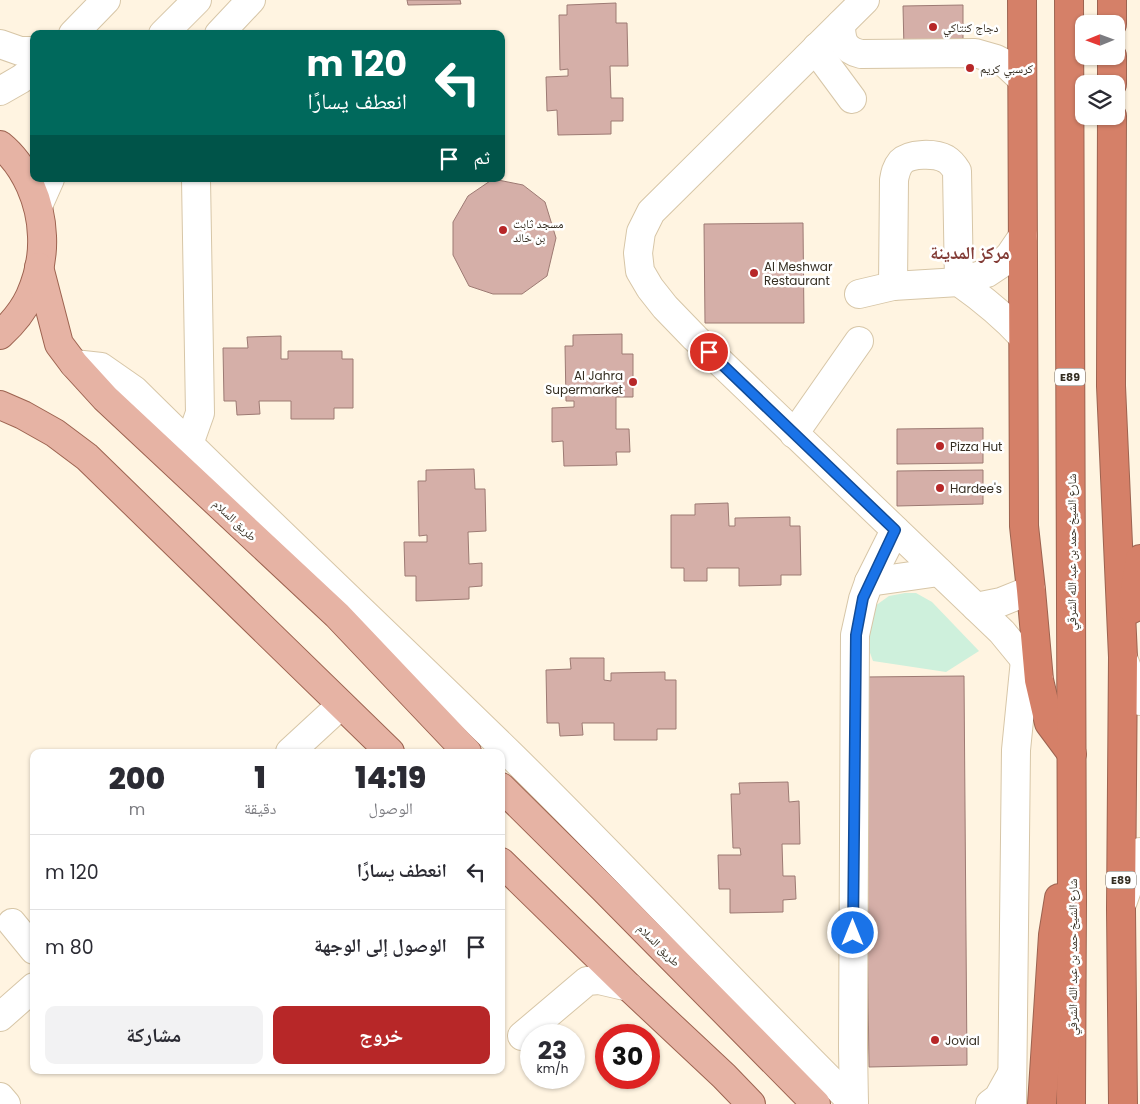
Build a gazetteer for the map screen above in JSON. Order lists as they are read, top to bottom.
{
  "streets": {
    "highway": ["E89", "شارع الشيخ حمد بن عبد الله الشرقي"],
    "main road": ["طريق السلام"]
  },
  "districts": ["مركز المدينة"],
  "places": [
    "دجاج كنتاكي",
    "كرسبي كريم",
    "مسجد ثابت بن خالد",
    "Al Meshwar Restaurant",
    "Al Jahra Supermarket",
    "Pizza Hut",
    "Hardee's",
    "Jovial"
  ],
  "north": "left",
  "page": {
    "turn": ["120 m", "انعطف يسارًا"],
    "then": "ثم",
    "eta": [
      "14:19",
      "الوصول",
      "1",
      "دقيقة",
      "200",
      "m"
    ],
    "list": [
      {
        "name": "انعطف يسارًا",
        "value": "120 m"
      },
      {
        "name": "الوصول إلى الوجهة",
        "value": "80 m"
      }
    ],
    "buttons": ["خروج", "مشاركة"],
    "speed": "23 km/h",
    "limit": "30"
  }
}
